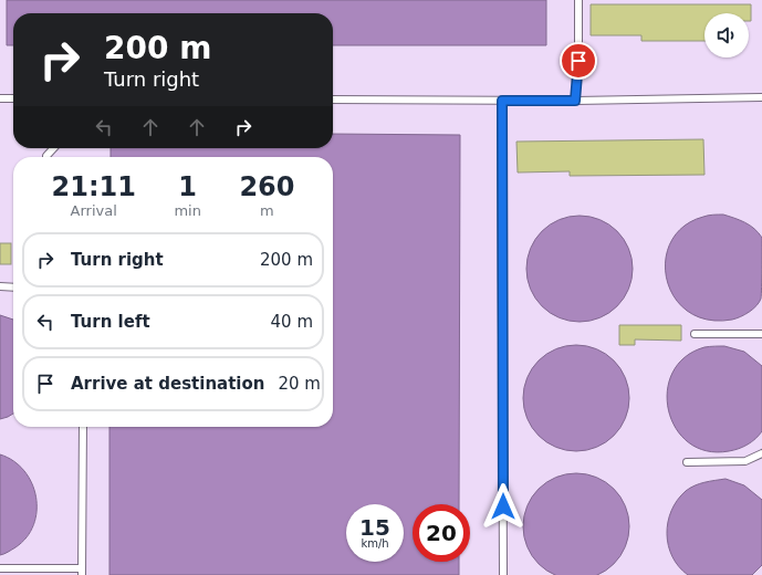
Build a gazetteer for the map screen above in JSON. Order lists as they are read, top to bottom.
{
  "page": {
    "turn": ["200 m", "Turn right"],
    "eta": [
      "21:11",
      "Arrival",
      "1",
      "min",
      "260",
      "m"
    ],
    "list": [
      {
        "name": "Turn right",
        "value": "200 m"
      },
      {
        "name": "Turn left",
        "value": "40 m"
      },
      {
        "name": "Arrive at destination",
        "value": "20 m"
      }
    ],
    "speed": "15 km/h",
    "limit": "20"
  }
}
